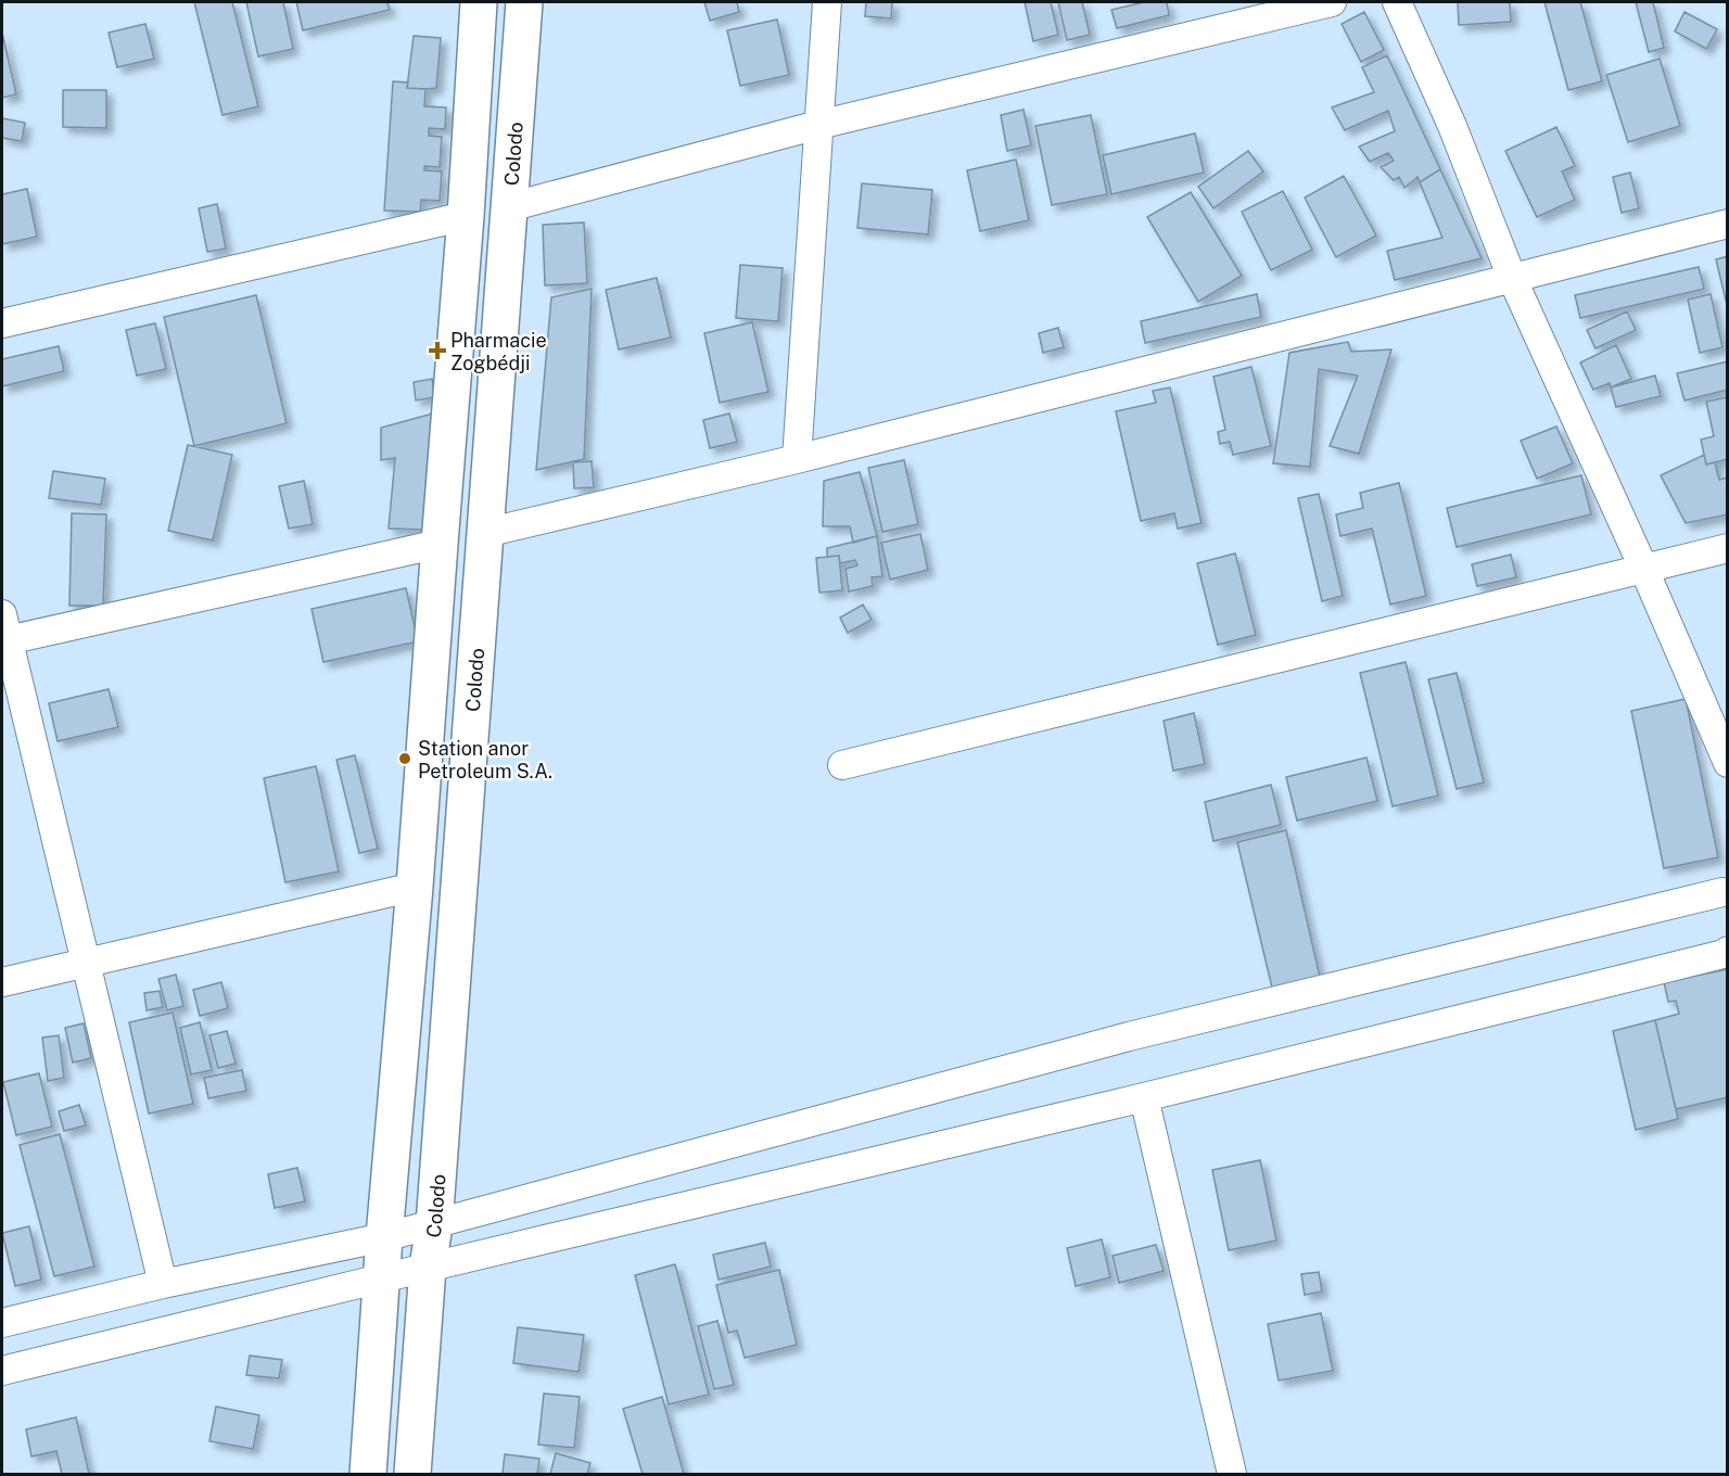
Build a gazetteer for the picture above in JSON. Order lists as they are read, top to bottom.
{
  "streets": {
    "main road": ["Colodo"]
  },
  "places": {
    "health": ["Pharmacie Zogbédji"],
    "other": ["Station anor Petroleum S.A."]
  }
}
